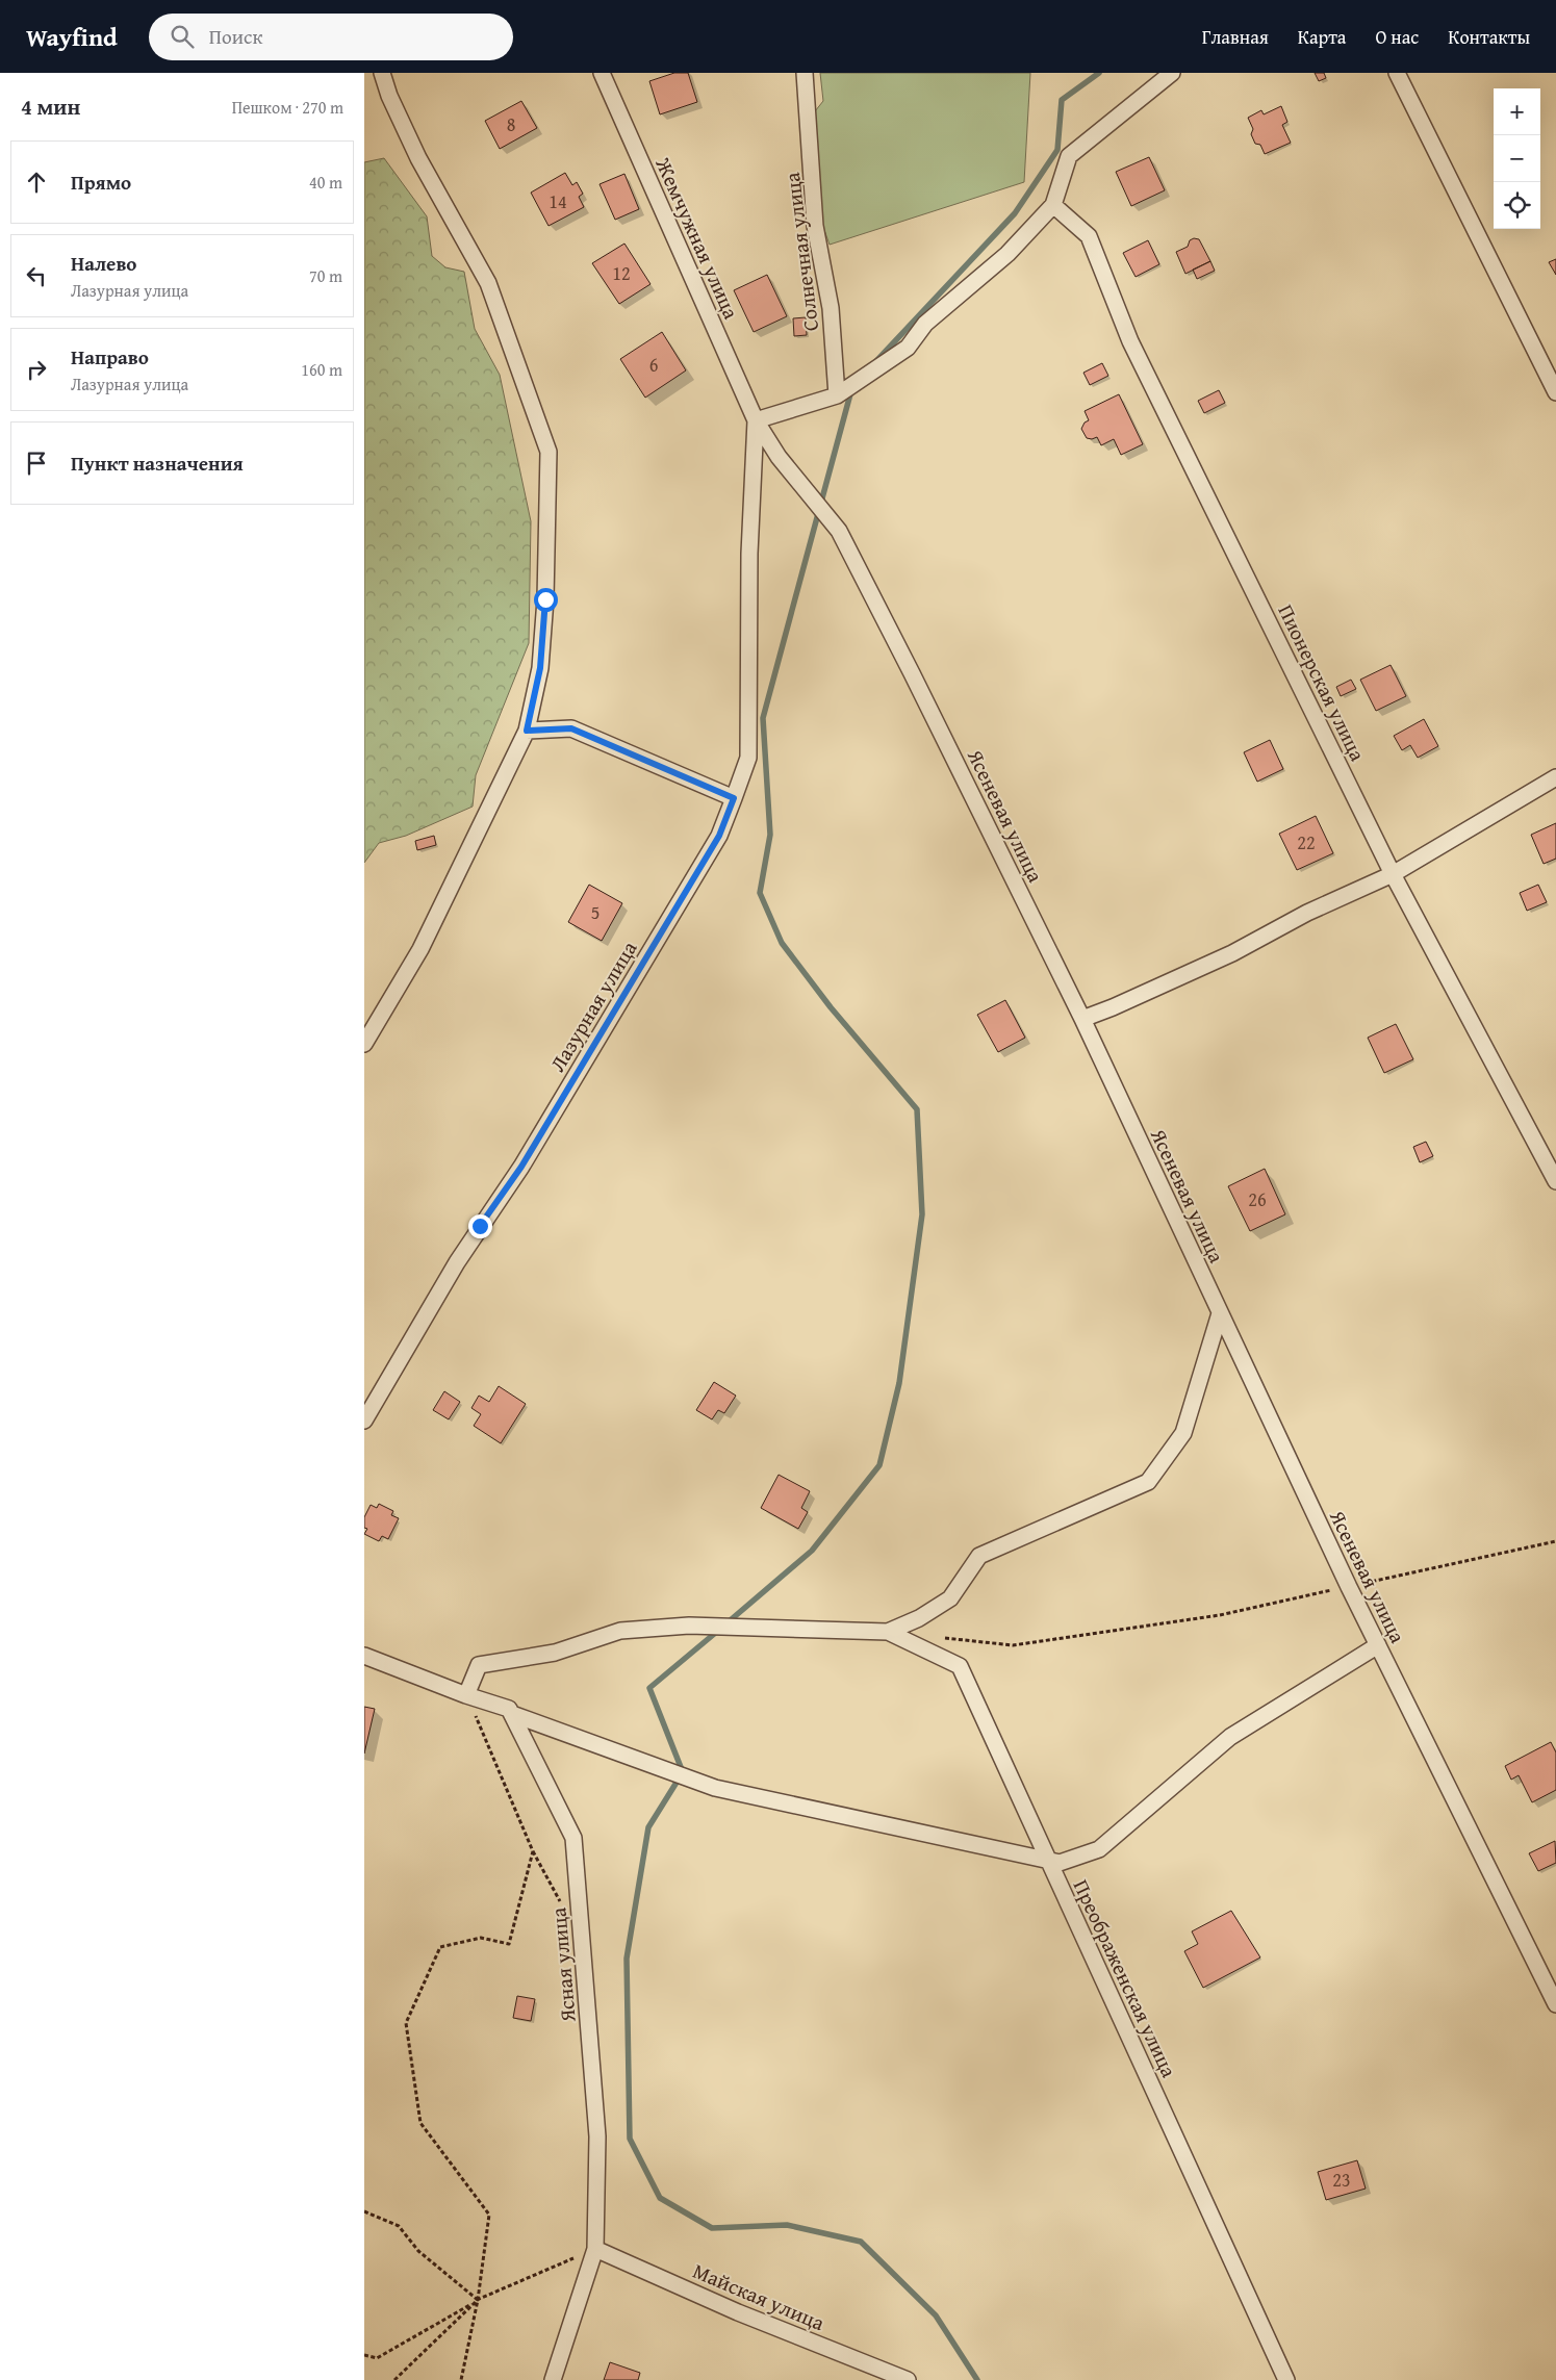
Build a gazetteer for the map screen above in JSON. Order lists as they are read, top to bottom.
{
  "streets": {
    "street": [
      "Жемчужная улица",
      "Солнечная улица",
      "Пионерская улица",
      "Ясеневая улица",
      "Лазурная улица",
      "Ясная улица",
      "Преображенская улица",
      "Майская улица"
    ]
  },
  "crossings": [
    ["Жемчужная улица", "Ясеневая улица"],
    ["Жемчужная улица", "Лазурная улица"],
    ["Ясеневая улица", "Лазурная улица"],
    ["Ясная улица", "Майская улица"]
  ],
  "house_numbers": [
    "8",
    "14",
    "12",
    "6",
    "22",
    "5",
    "26",
    "23"
  ],
  "page": {
    "header": "Wayfind",
    "search": "Поиск",
    "nav": [
      "Главная",
      "Карта",
      "О нас",
      "Контакты"
    ],
    "heading": ["4 мин", "Пешком · 270 m"],
    "map_buttons": ["+", "−"],
    "list": [
      ["Прямо", "40 m"],
      ["Налево", "Лазурная улица", "70 m"],
      ["Направо", "Лазурная улица", "160 m"],
      "Пункт назначения"
    ]
  }
}
